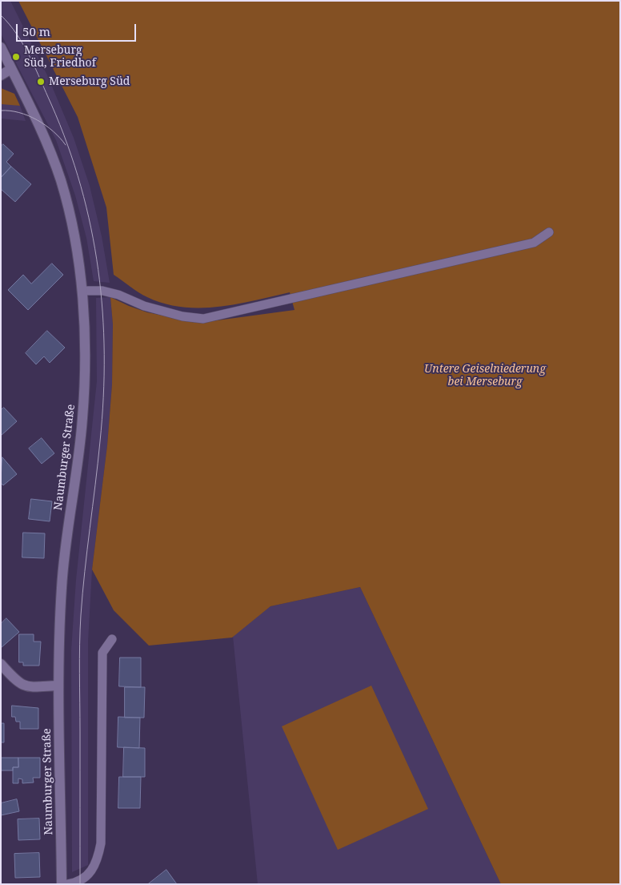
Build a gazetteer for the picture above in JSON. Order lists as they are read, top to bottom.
{
  "streets": {
    "street": ["Naumburger Straße"]
  },
  "parks": ["Untere Geiselniederung bei Merseburg"],
  "places": ["Merseburg Süd, Friedhof", "Merseburg Süd"],
  "scale_bar": "50 m"
}
